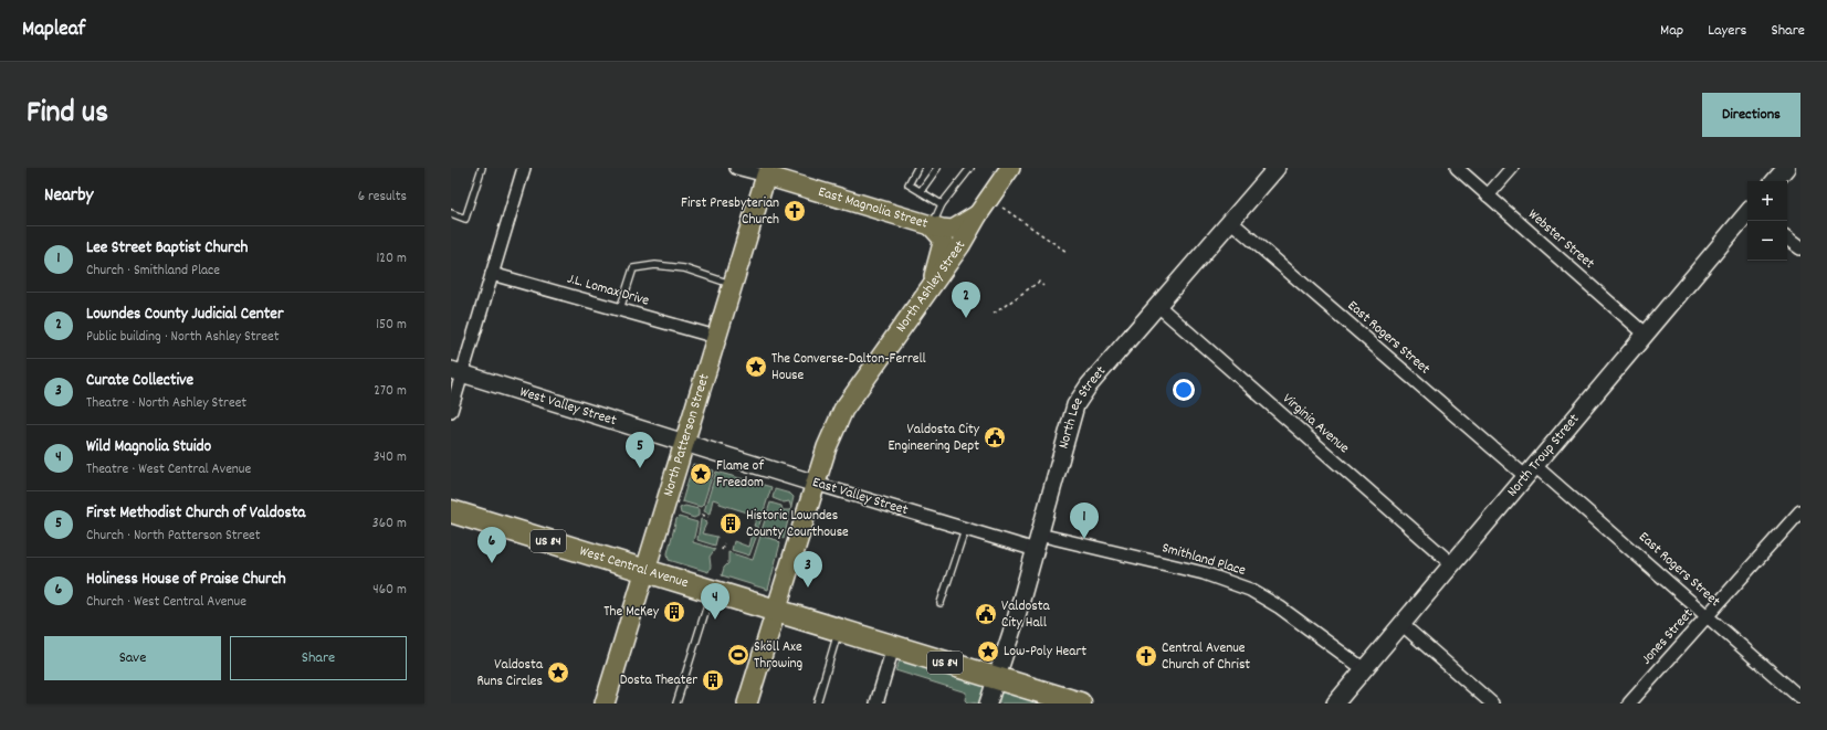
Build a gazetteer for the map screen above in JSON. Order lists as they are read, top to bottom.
{
  "streets": {
    "highway": ["US 84", "West Central Avenue"],
    "main road": ["East Magnolia Street", "North Ashley Street", "North Patterson Street"],
    "street": [
      "Webster Street",
      "J.L. Lomax Drive",
      "East Rogers Street",
      "West Valley Street",
      "North Lee Street",
      "Virginia Avenue",
      "North Troup Street",
      "East Valley Street",
      "Smithland Place",
      "Jones Street"
    ]
  },
  "crossings": [
    ["East Magnolia Street", "North Ashley Street"],
    ["East Magnolia Street", "North Patterson Street"],
    ["Webster Street", "North Troup Street"],
    ["North Ashley Street", "East Valley Street"],
    ["North Ashley Street", "West Central Avenue"],
    ["J.L. Lomax Drive", "North Patterson Street"],
    ["East Rogers Street", "North Lee Street"],
    ["East Rogers Street", "North Troup Street"],
    ["East Rogers Street", "Jones Street"],
    ["West Valley Street", "North Patterson Street"],
    ["West Valley Street", "East Valley Street"],
    ["North Lee Street", "Virginia Avenue"],
    ["North Lee Street", "East Valley Street"],
    ["North Lee Street", "US 84"],
    ["North Lee Street", "Smithland Place"],
    ["Virginia Avenue", "North Troup Street"],
    ["North Patterson Street", "East Valley Street"],
    ["North Patterson Street", "West Central Avenue"],
    ["North Troup Street", "Smithland Place"],
    ["East Valley Street", "Smithland Place"],
    ["US 84", "West Central Avenue"]
  ],
  "places": {
    "church": ["First Presbyterian Church", "Central Avenue Church of Christ"],
    "place": [
      "The Converse-Dalton-Ferrell House",
      "Flame of Freedom",
      "Low-Poly Heart",
      "Valdosta Runs Circles"
    ],
    "public building": ["Valdosta City Engineering Dept", "Valdosta City Hall"],
    "building": ["Historic Lowndes County Courthouse", "The McKey", "Dosta Theater"],
    "sports": ["Sköll Axe Throwing"]
  },
  "page": {
    "header": "Mapleaf",
    "nav": ["Map", "Layers", "Share"],
    "title": "Find us",
    "buttons": [
      "Directions",
      ["Save", "Share"]
    ],
    "heading": ["Nearby", "6 results"],
    "map_buttons": ["+", "−"],
    "list": [
      {
        "mark": "1",
        "name": "Lee Street Baptist Church",
        "note": "Church · Smithland Place",
        "value": "120 m"
      },
      {
        "mark": "2",
        "name": "Lowndes County Judicial Center",
        "note": "Public building · North Ashley Street",
        "value": "150 m"
      },
      {
        "mark": "3",
        "name": "Curate Collective",
        "note": "Theatre · North Ashley Street",
        "value": "270 m"
      },
      {
        "mark": "4",
        "name": "Wild Magnolia Stuido",
        "note": "Theatre · West Central Avenue",
        "value": "340 m"
      },
      {
        "mark": "5",
        "name": "First Methodist Church of Valdosta",
        "note": "Church · North Patterson Street",
        "value": "360 m"
      },
      {
        "mark": "6",
        "name": "Holiness House of Praise Church",
        "note": "Church · West Central Avenue",
        "value": "460 m"
      }
    ],
    "pins": [
      "2",
      "5",
      "1",
      "6",
      "3",
      "4"
    ]
  }
}
